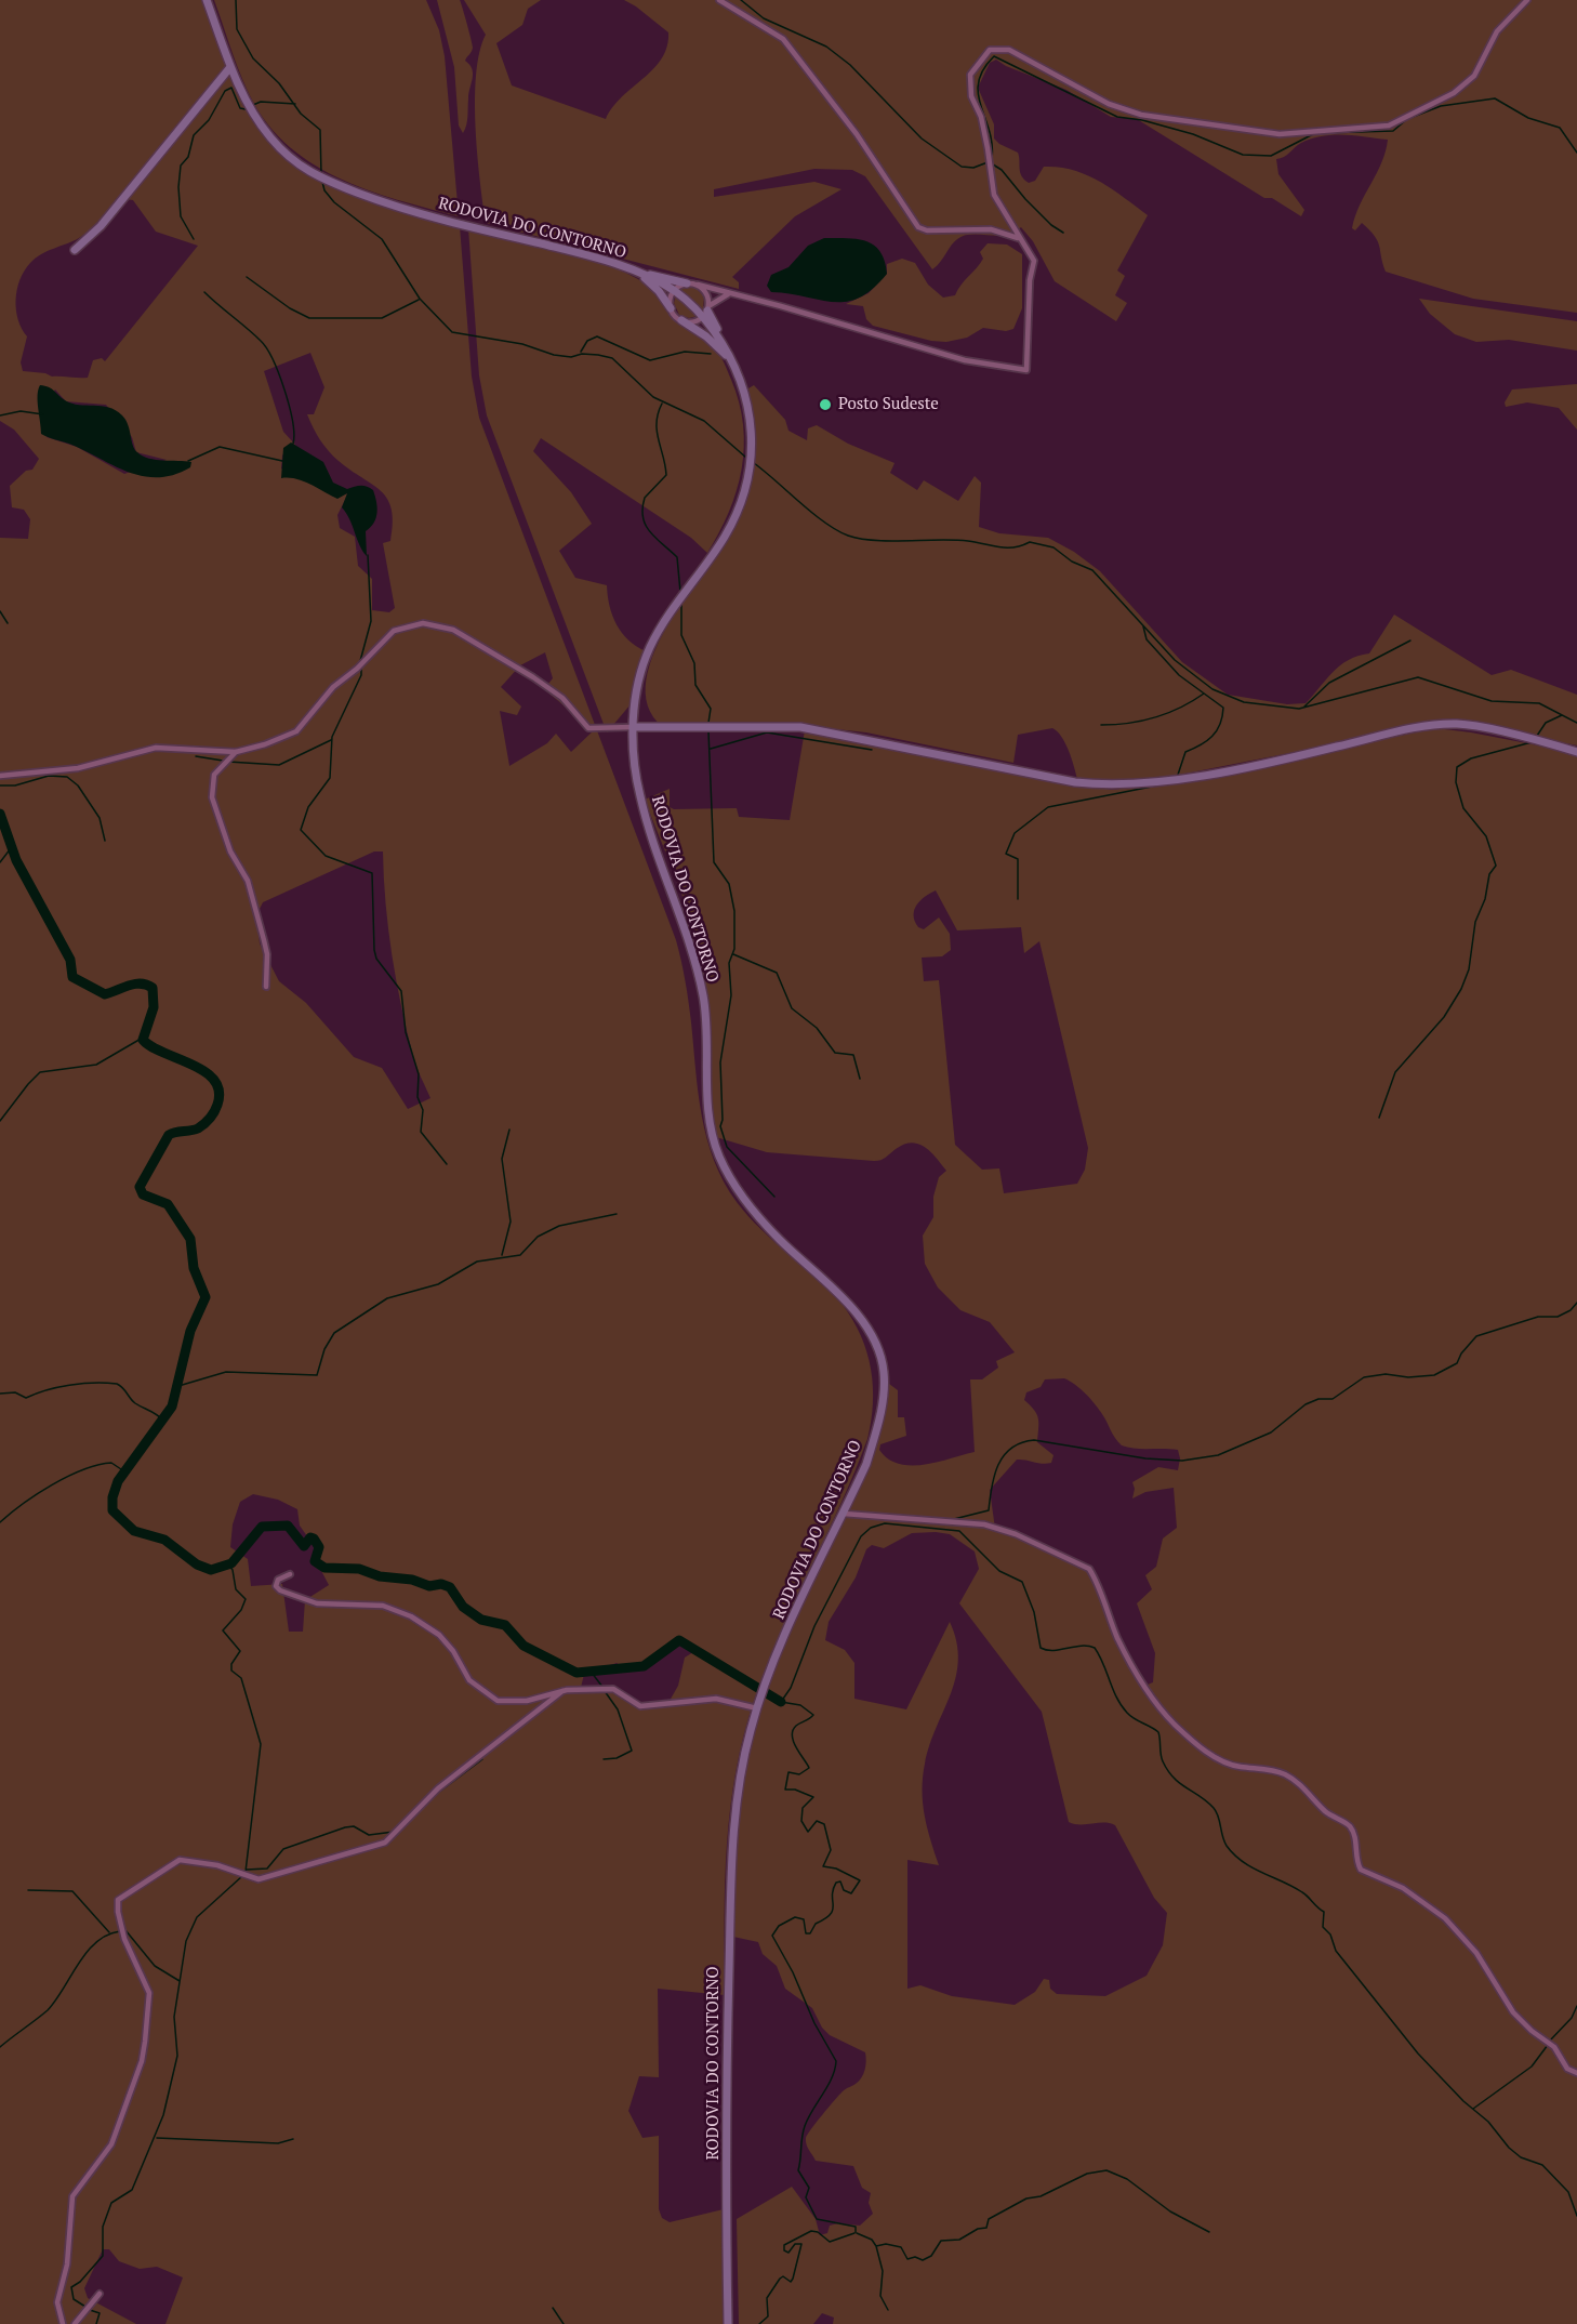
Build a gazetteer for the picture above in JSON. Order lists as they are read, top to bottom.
{
  "streets": {
    "main road": ["RODOVIA DO CONTORNO"]
  },
  "places": ["Posto Sudeste"]
}
